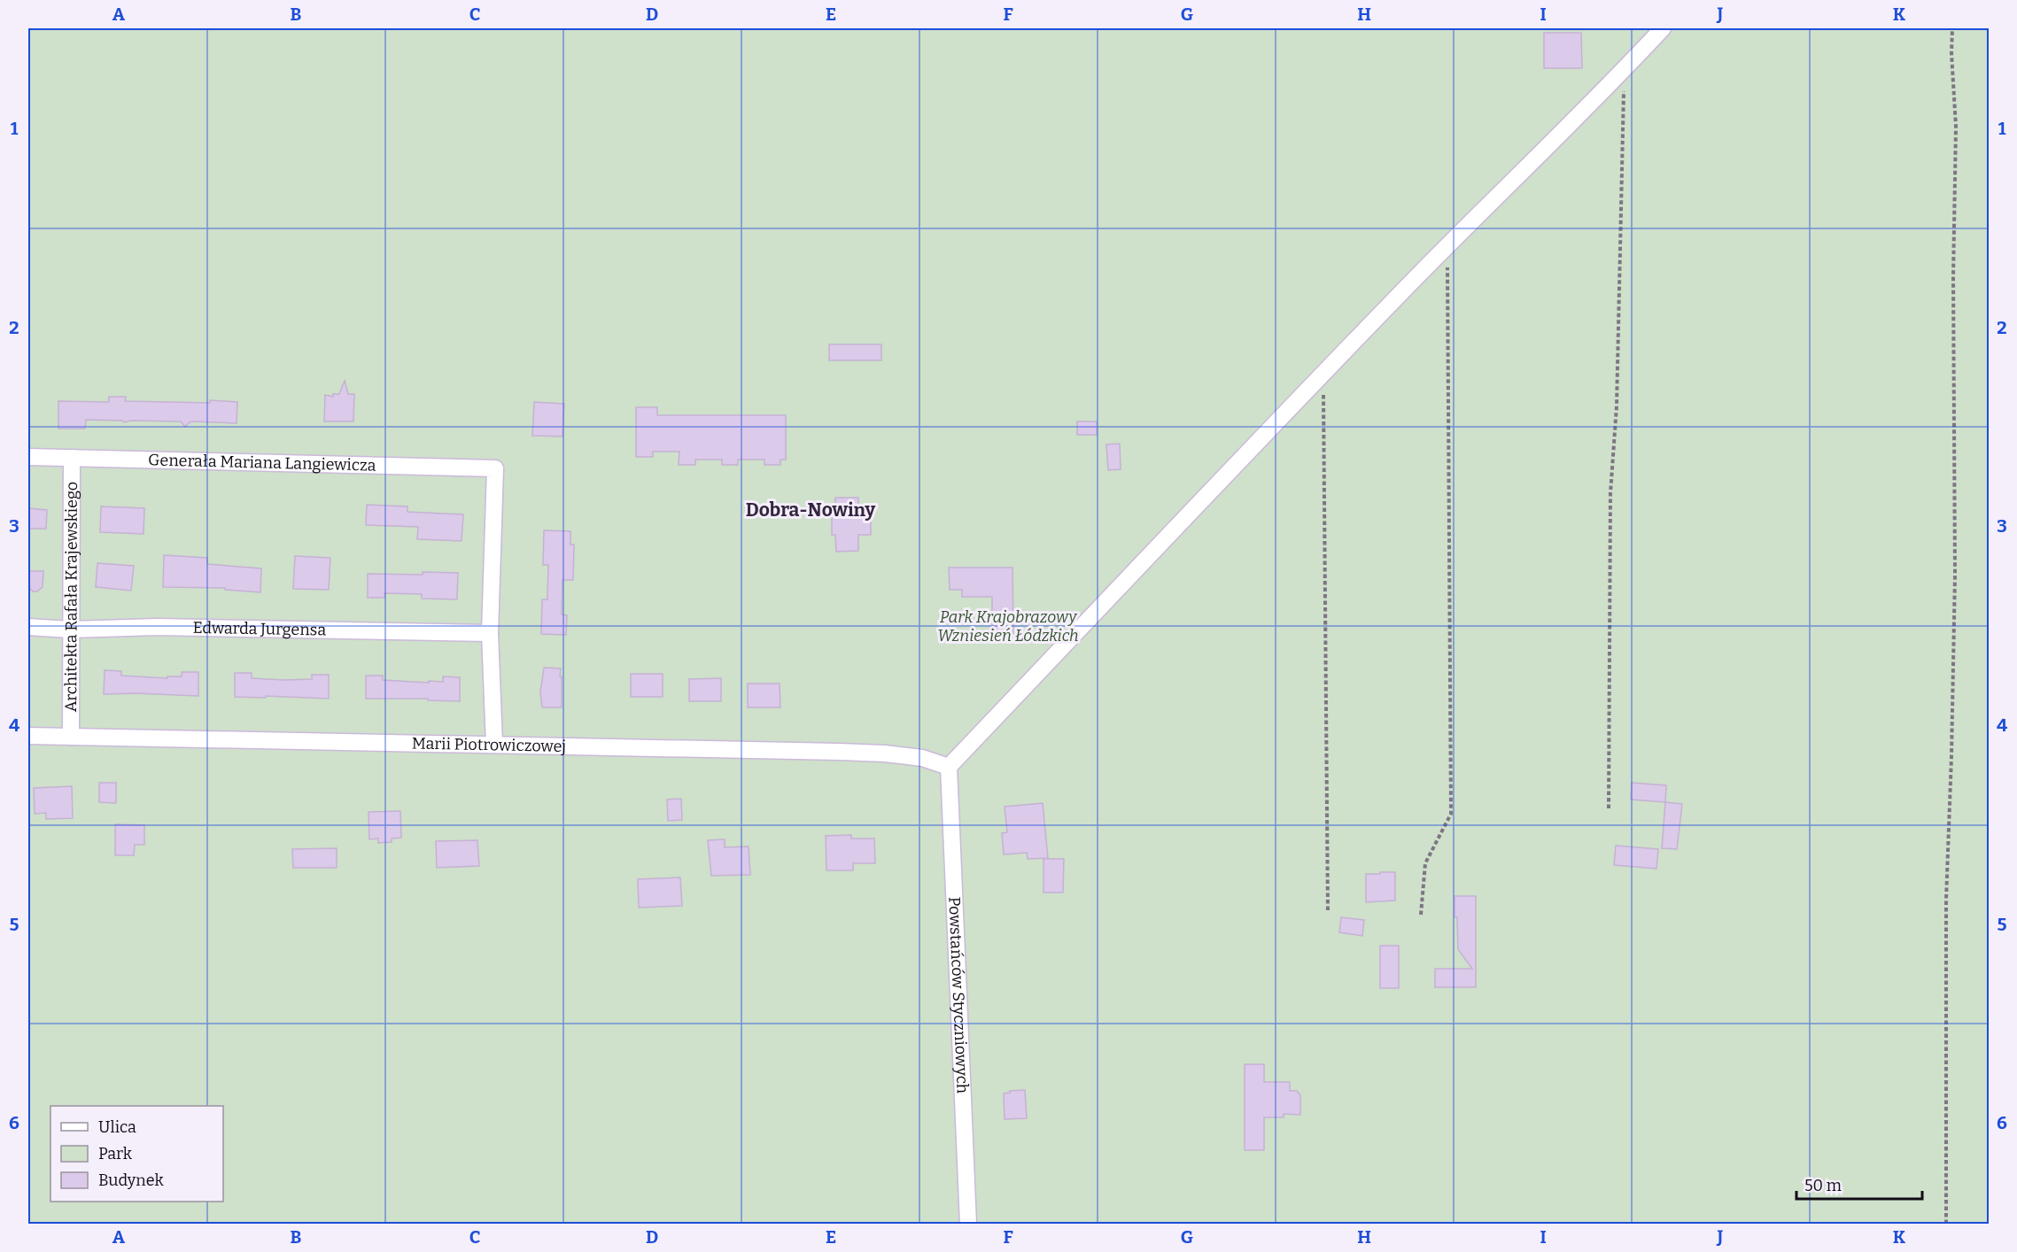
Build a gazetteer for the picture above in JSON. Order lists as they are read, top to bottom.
{
  "streets": {
    "street": [
      "Generała Mariana Langiewicza",
      "Architekta Rafała Krajewskiego",
      "Edwarda Jurgensa",
      "Marii Piotrowiczowej",
      "Powstańców Styczniowych"
    ]
  },
  "crossings": [
    ["Generała Mariana Langiewicza", "Architekta Rafała Krajewskiego"],
    ["Generała Mariana Langiewicza", "Edwarda Jurgensa"],
    ["Architekta Rafała Krajewskiego", "Edwarda Jurgensa"],
    ["Architekta Rafała Krajewskiego", "Marii Piotrowiczowej"],
    ["Marii Piotrowiczowej", "Powstańców Styczniowych"]
  ],
  "districts": ["Dobra-Nowiny"],
  "parks": ["Park Krajobrazowy Wzniesień Łódzkich"],
  "legend": ["Ulica", "Park", "Budynek"],
  "scale_bar": "50 m",
  "grid": {
    "columns": [
      "A",
      "B",
      "C",
      "D",
      "E",
      "F",
      "G",
      "H",
      "I",
      "J",
      "K"
    ],
    "rows": [
      "1",
      "2",
      "3",
      "4",
      "5",
      "6"
    ]
  }
}
